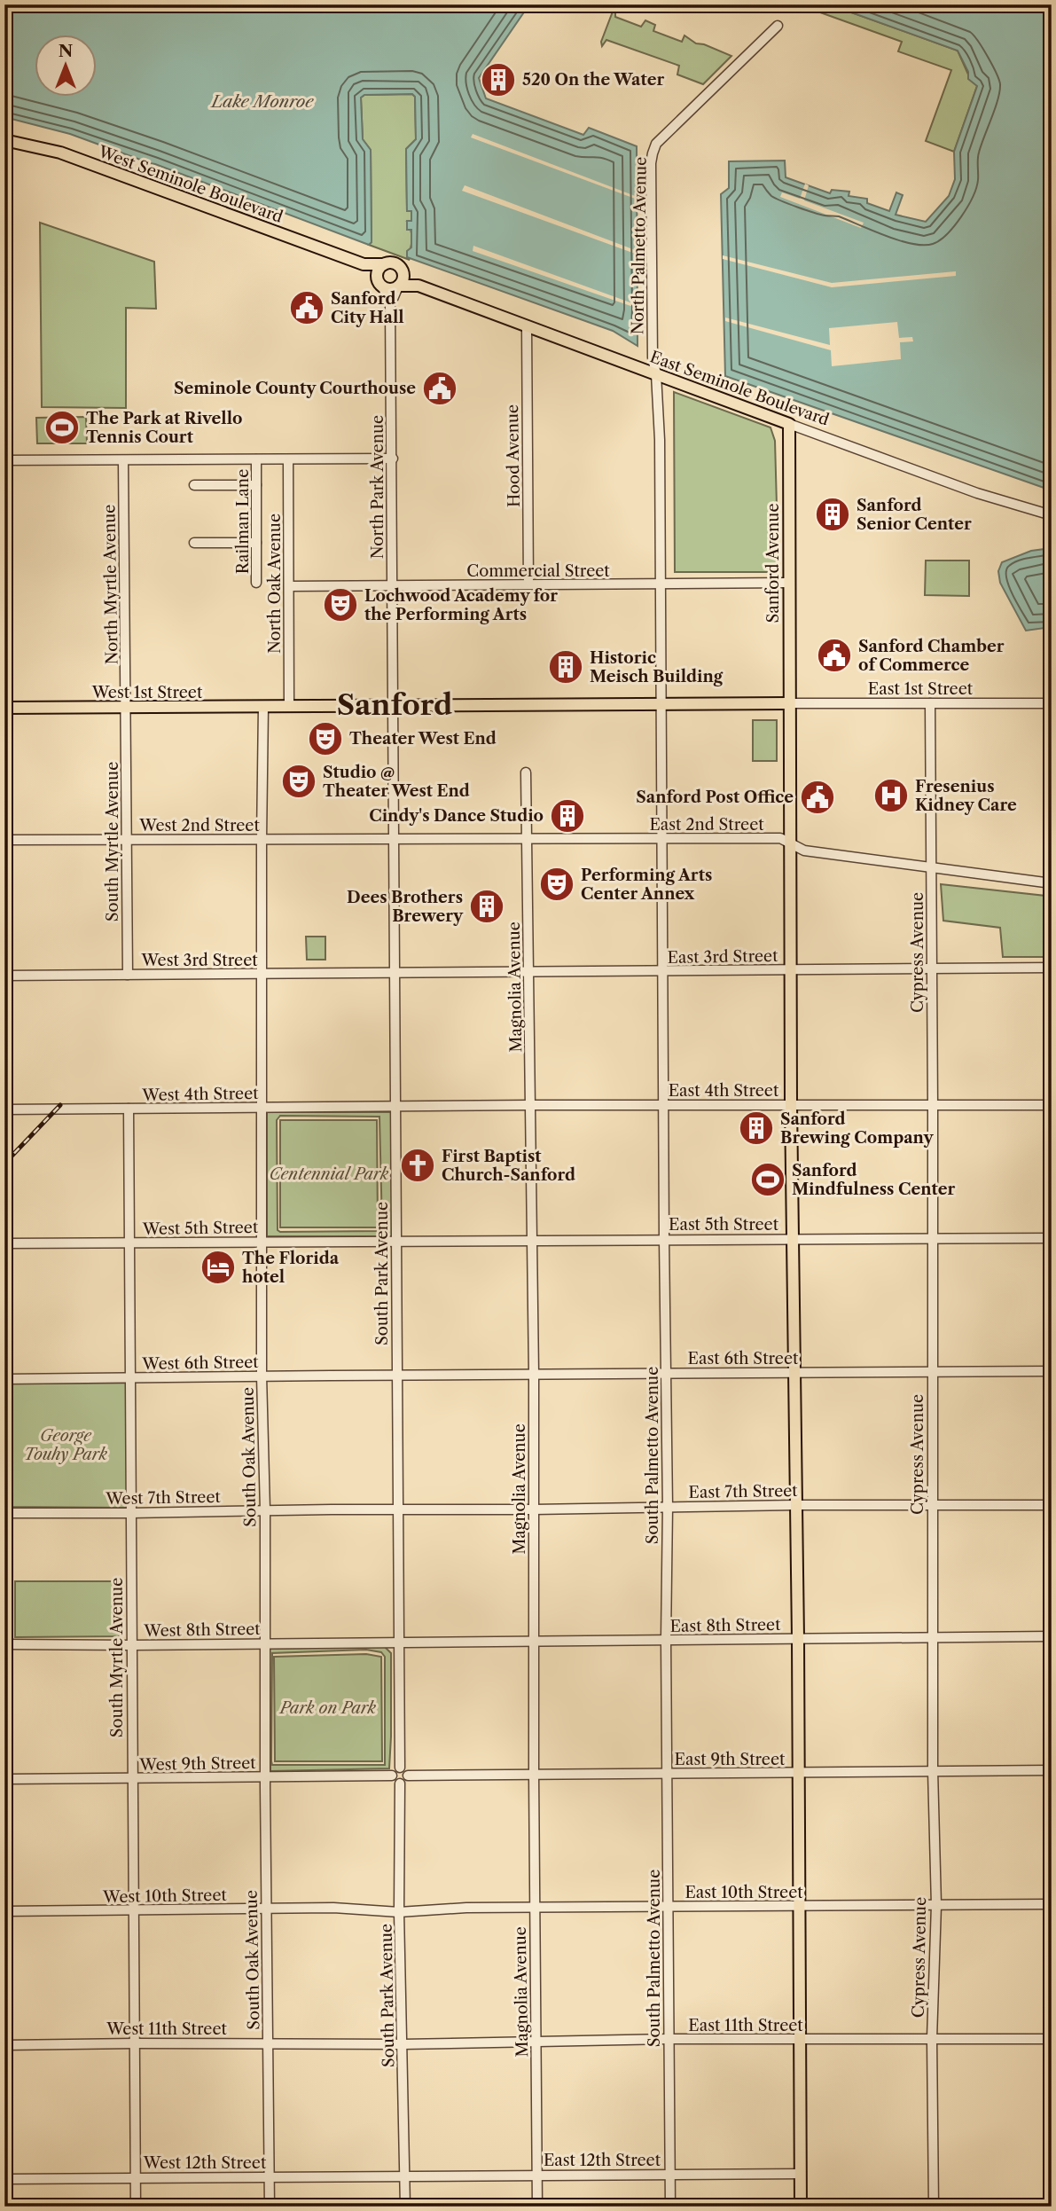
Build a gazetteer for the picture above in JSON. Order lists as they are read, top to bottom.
{
  "streets": {
    "main road": [
      "West Seminole Boulevard",
      "East Seminole Boulevard",
      "Sanford Avenue",
      "West 1st Street"
    ],
    "street": [
      "North Palmetto Avenue",
      "Hood Avenue",
      "North Park Avenue",
      "Railman Lane",
      "Commercial Street",
      "North Oak Avenue",
      "North Myrtle Avenue",
      "East 1st Street",
      "East 2nd Street",
      "West 2nd Street",
      "South Myrtle Avenue",
      "Cypress Avenue",
      "East 3rd Street",
      "West 3rd Street",
      "Magnolia Avenue",
      "East 4th Street",
      "West 4th Street",
      "East 5th Street",
      "West 5th Street",
      "South Park Avenue",
      "East 6th Street",
      "West 6th Street",
      "South Palmetto Avenue",
      "South Oak Avenue",
      "East 7th Street",
      "West 7th Street",
      "East 8th Street",
      "West 8th Street",
      "East 9th Street",
      "West 9th Street",
      "East 10th Street",
      "West 10th Street",
      "East 11th Street",
      "West 11th Street",
      "East 12th Street",
      "West 12th Street"
    ]
  },
  "crossings": [
    ["West Seminole Boulevard", "East Seminole Boulevard"],
    ["North Palmetto Avenue", "East Seminole Boulevard"],
    ["North Palmetto Avenue", "Commercial Street"],
    ["North Palmetto Avenue", "West 1st Street"],
    ["North Palmetto Avenue", "South Palmetto Avenue"],
    ["East Seminole Boulevard", "Hood Avenue"],
    ["East Seminole Boulevard", "Sanford Avenue"],
    ["Hood Avenue", "Commercial Street"],
    ["North Park Avenue", "Commercial Street"],
    ["North Park Avenue", "West 1st Street"],
    ["North Park Avenue", "South Park Avenue"],
    ["Sanford Avenue", "Commercial Street"],
    ["Sanford Avenue", "East 1st Street"],
    ["Sanford Avenue", "West 1st Street"],
    ["Sanford Avenue", "East 2nd Street"],
    ["Sanford Avenue", "East 3rd Street"],
    ["Sanford Avenue", "East 4th Street"],
    ["Sanford Avenue", "East 5th Street"],
    ["Sanford Avenue", "East 6th Street"],
    ["Sanford Avenue", "East 7th Street"],
    ["Sanford Avenue", "East 8th Street"],
    ["Sanford Avenue", "East 9th Street"],
    ["Sanford Avenue", "East 10th Street"],
    ["Sanford Avenue", "East 11th Street"],
    ["Sanford Avenue", "East 12th Street"],
    ["Commercial Street", "North Oak Avenue"],
    ["North Oak Avenue", "West 1st Street"],
    ["North Myrtle Avenue", "West 1st Street"],
    ["North Myrtle Avenue", "South Myrtle Avenue"],
    ["East 1st Street", "West 1st Street"],
    ["East 1st Street", "Cypress Avenue"],
    ["West 1st Street", "South Myrtle Avenue"],
    ["West 1st Street", "South Park Avenue"],
    ["West 1st Street", "South Palmetto Avenue"],
    ["West 1st Street", "South Oak Avenue"],
    ["East 2nd Street", "West 2nd Street"],
    ["East 2nd Street", "Cypress Avenue"],
    ["East 2nd Street", "Magnolia Avenue"],
    ["East 2nd Street", "South Park Avenue"],
    ["East 2nd Street", "South Palmetto Avenue"],
    ["West 2nd Street", "South Myrtle Avenue"],
    ["West 2nd Street", "South Park Avenue"],
    ["West 2nd Street", "South Oak Avenue"],
    ["South Myrtle Avenue", "West 3rd Street"],
    ["South Myrtle Avenue", "West 4th Street"],
    ["South Myrtle Avenue", "West 5th Street"],
    ["South Myrtle Avenue", "West 6th Street"],
    ["South Myrtle Avenue", "West 7th Street"],
    ["South Myrtle Avenue", "West 8th Street"],
    ["South Myrtle Avenue", "West 9th Street"],
    ["South Myrtle Avenue", "West 10th Street"],
    ["South Myrtle Avenue", "West 11th Street"],
    ["South Myrtle Avenue", "West 12th Street"],
    ["Cypress Avenue", "East 3rd Street"],
    ["Cypress Avenue", "East 4th Street"],
    ["Cypress Avenue", "East 5th Street"],
    ["Cypress Avenue", "East 6th Street"],
    ["Cypress Avenue", "East 7th Street"],
    ["Cypress Avenue", "East 8th Street"],
    ["Cypress Avenue", "East 9th Street"],
    ["Cypress Avenue", "East 10th Street"],
    ["Cypress Avenue", "East 11th Street"],
    ["East 3rd Street", "West 3rd Street"],
    ["East 3rd Street", "Magnolia Avenue"],
    ["East 3rd Street", "South Park Avenue"],
    ["East 3rd Street", "South Palmetto Avenue"],
    ["West 3rd Street", "South Park Avenue"],
    ["West 3rd Street", "South Oak Avenue"],
    ["Magnolia Avenue", "East 4th Street"],
    ["Magnolia Avenue", "East 5th Street"],
    ["Magnolia Avenue", "East 6th Street"],
    ["Magnolia Avenue", "East 7th Street"],
    ["Magnolia Avenue", "East 8th Street"],
    ["Magnolia Avenue", "East 9th Street"],
    ["Magnolia Avenue", "East 10th Street"],
    ["Magnolia Avenue", "East 11th Street"],
    ["Magnolia Avenue", "East 12th Street"],
    ["East 4th Street", "West 4th Street"],
    ["East 4th Street", "South Park Avenue"],
    ["East 4th Street", "South Palmetto Avenue"],
    ["West 4th Street", "South Park Avenue"],
    ["West 4th Street", "South Oak Avenue"],
    ["East 5th Street", "West 5th Street"],
    ["East 5th Street", "South Park Avenue"],
    ["East 5th Street", "South Palmetto Avenue"],
    ["West 5th Street", "South Park Avenue"],
    ["West 5th Street", "South Oak Avenue"],
    ["South Park Avenue", "East 6th Street"],
    ["South Park Avenue", "West 6th Street"],
    ["South Park Avenue", "East 7th Street"],
    ["South Park Avenue", "West 7th Street"],
    ["South Park Avenue", "East 8th Street"],
    ["South Park Avenue", "West 8th Street"],
    ["South Park Avenue", "East 9th Street"],
    ["South Park Avenue", "West 9th Street"],
    ["South Park Avenue", "East 10th Street"],
    ["South Park Avenue", "West 10th Street"],
    ["South Park Avenue", "East 11th Street"],
    ["South Park Avenue", "West 11th Street"],
    ["South Park Avenue", "East 12th Street"],
    ["South Park Avenue", "West 12th Street"],
    ["East 6th Street", "West 6th Street"],
    ["East 6th Street", "South Palmetto Avenue"],
    ["West 6th Street", "South Oak Avenue"],
    ["South Palmetto Avenue", "East 7th Street"],
    ["South Palmetto Avenue", "East 8th Street"],
    ["South Palmetto Avenue", "East 9th Street"],
    ["South Palmetto Avenue", "East 10th Street"],
    ["South Palmetto Avenue", "East 11th Street"],
    ["South Palmetto Avenue", "East 12th Street"],
    ["South Oak Avenue", "West 7th Street"],
    ["South Oak Avenue", "West 8th Street"],
    ["South Oak Avenue", "West 9th Street"],
    ["South Oak Avenue", "West 10th Street"],
    ["South Oak Avenue", "West 11th Street"],
    ["South Oak Avenue", "West 12th Street"],
    ["East 7th Street", "West 7th Street"],
    ["East 8th Street", "West 8th Street"],
    ["East 9th Street", "West 9th Street"],
    ["East 10th Street", "West 10th Street"],
    ["East 11th Street", "West 11th Street"],
    ["East 12th Street", "West 12th Street"]
  ],
  "districts": ["Sanford"],
  "water": ["Lake Monroe"],
  "parks": ["Centennial Park", "George Touhy Park", "Park on Park"],
  "places": {
    "building": [
      "520 On the Water",
      "Sanford Senior Center",
      "Historic Meisch Building",
      "Cindy's Dance Studio",
      "Dees Brothers Brewery",
      "Sanford Brewing Company"
    ],
    "public building": [
      "Sanford City Hall",
      "Seminole County Courthouse",
      "Sanford Chamber of Commerce",
      "Sanford Post Office"
    ],
    "sports": ["The Park at Rivello Tennis Court", "Sanford Mindfulness Center"],
    "theatre": [
      "Lochwood Academy for the Performing Arts",
      "Theater West End",
      "Studio @ Theater West End",
      "Performing Arts Center Annex"
    ],
    "hospital": ["Fresenius Kidney Care"],
    "church": ["First Baptist Church-Sanford"],
    "hotel": ["The Florida hotel"]
  },
  "north": "top"
}
